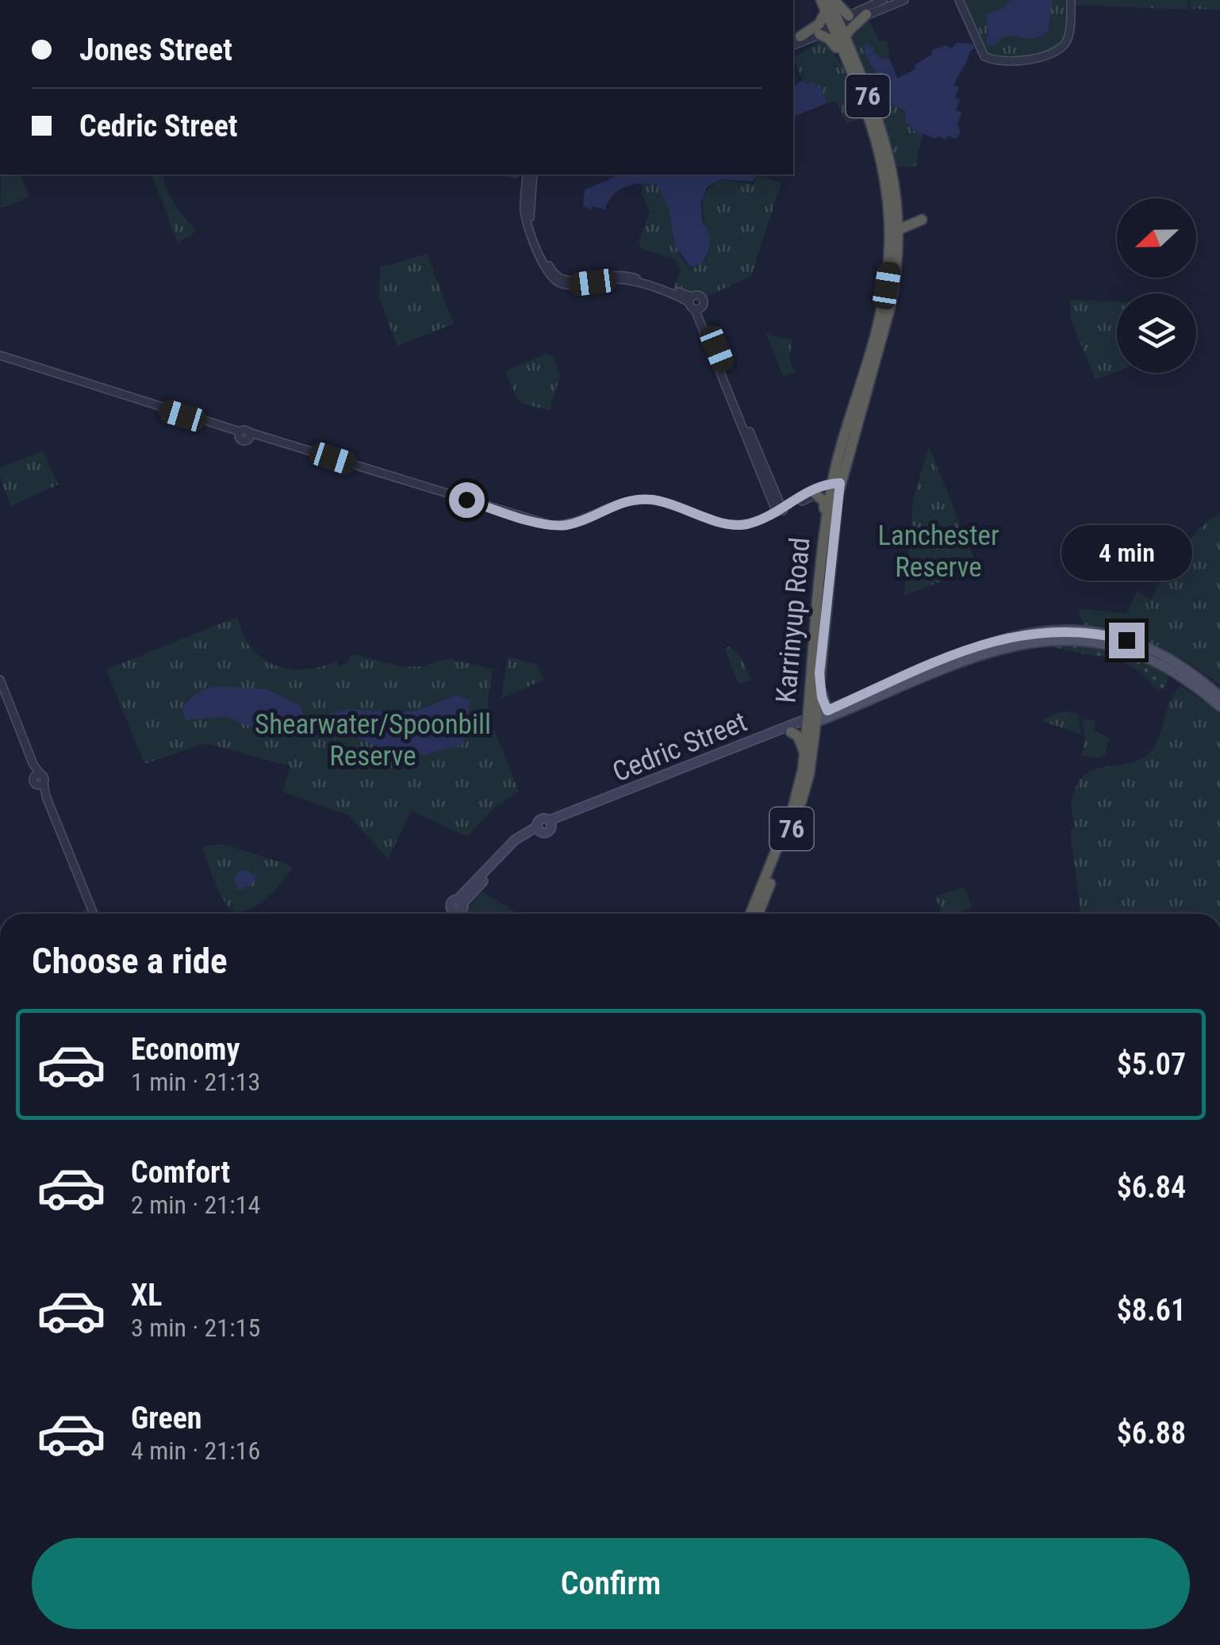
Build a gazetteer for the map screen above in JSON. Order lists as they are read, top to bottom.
{
  "streets": {
    "highway": ["76", "Karrinyup Road"],
    "main road": ["Cedric Street"]
  },
  "crossings": [
    ["Karrinyup Road", "Cedric Street"]
  ],
  "parks": ["Lanchester Reserve", "Shearwater/Spoonbill Reserve"],
  "north": "left",
  "page": {
    "banner": ["Jones Street", "Cedric Street"],
    "bubble": "4 min",
    "heading": "Choose a ride",
    "list": [
      {
        "name": "Economy",
        "note": "1 min · 21:13",
        "value": "$5.07"
      },
      {
        "name": "Comfort",
        "note": "2 min · 21:14",
        "value": "$6.84"
      },
      {
        "name": "XL",
        "note": "3 min · 21:15",
        "value": "$8.61"
      },
      {
        "name": "Green",
        "note": "4 min · 21:16",
        "value": "$6.88"
      }
    ],
    "buttons": "Confirm"
  }
}
